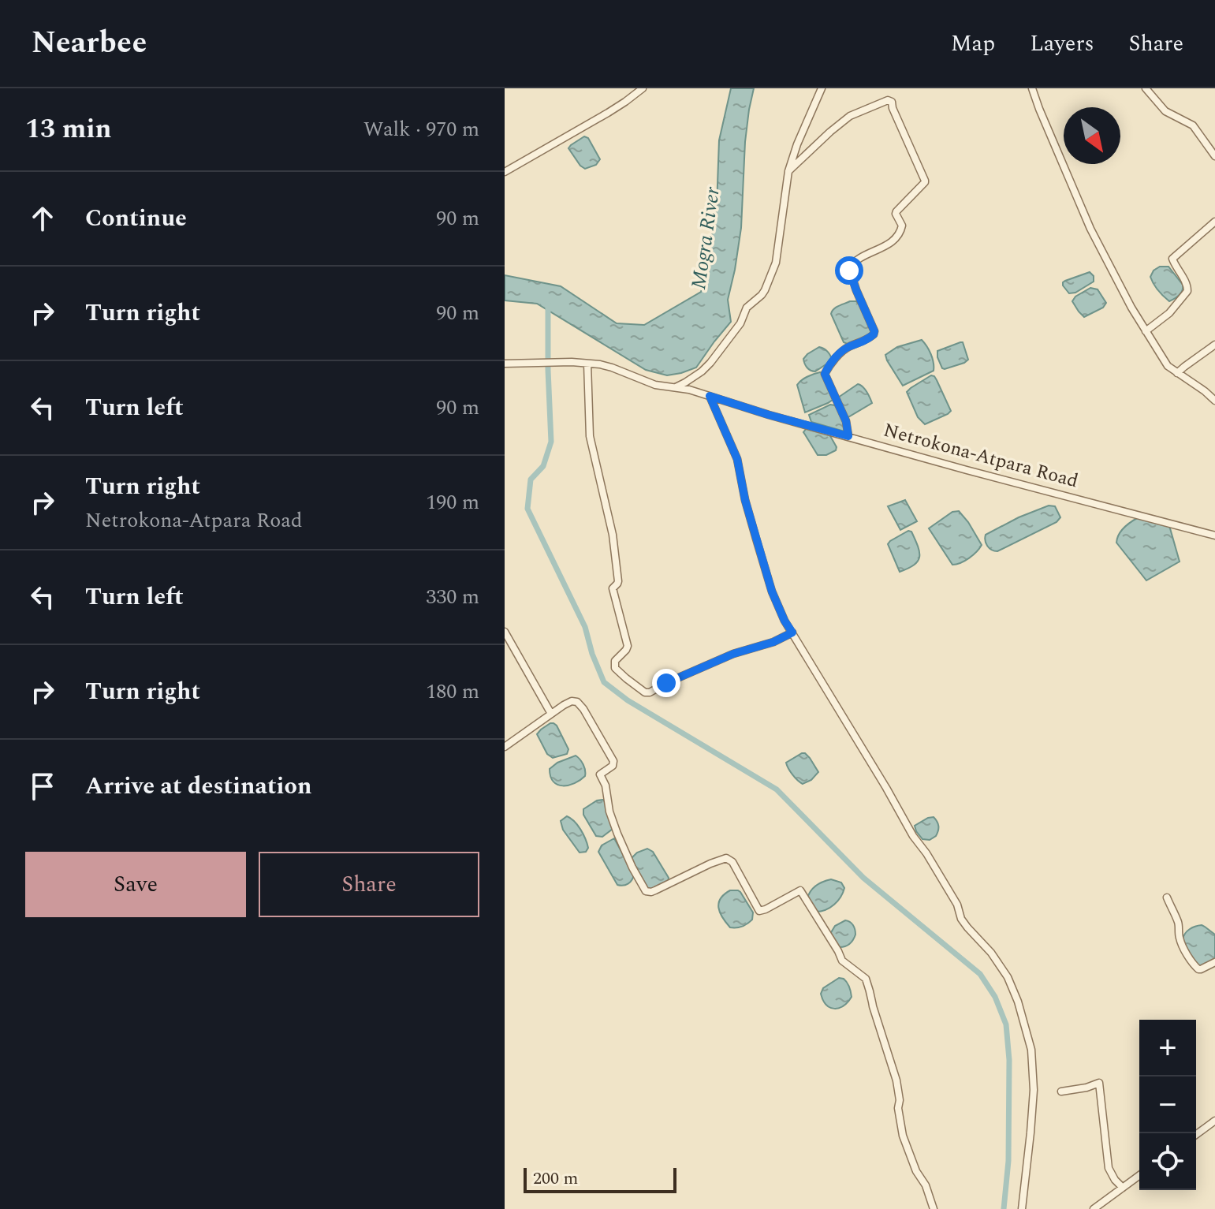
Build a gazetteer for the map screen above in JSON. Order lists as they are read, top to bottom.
{
  "streets": {
    "street": ["Netrokona-Atpara Road"]
  },
  "water": ["Mogra River"],
  "scale_bar": "200 m",
  "north": "bottom right",
  "page": {
    "header": "Nearbee",
    "nav": ["Map", "Layers", "Share"],
    "heading": ["13 min", "Walk · 970 m"],
    "list": [
      ["Continue", "90 m"],
      ["Turn right", "90 m"],
      ["Turn left", "90 m"],
      ["Turn right", "Netrokona-Atpara Road", "190 m"],
      ["Turn left", "330 m"],
      ["Turn right", "180 m"],
      "Arrive at destination"
    ],
    "buttons": ["Save", "Share"],
    "map_buttons": ["+", "−"],
    "scale": "200 m"
  }
}
